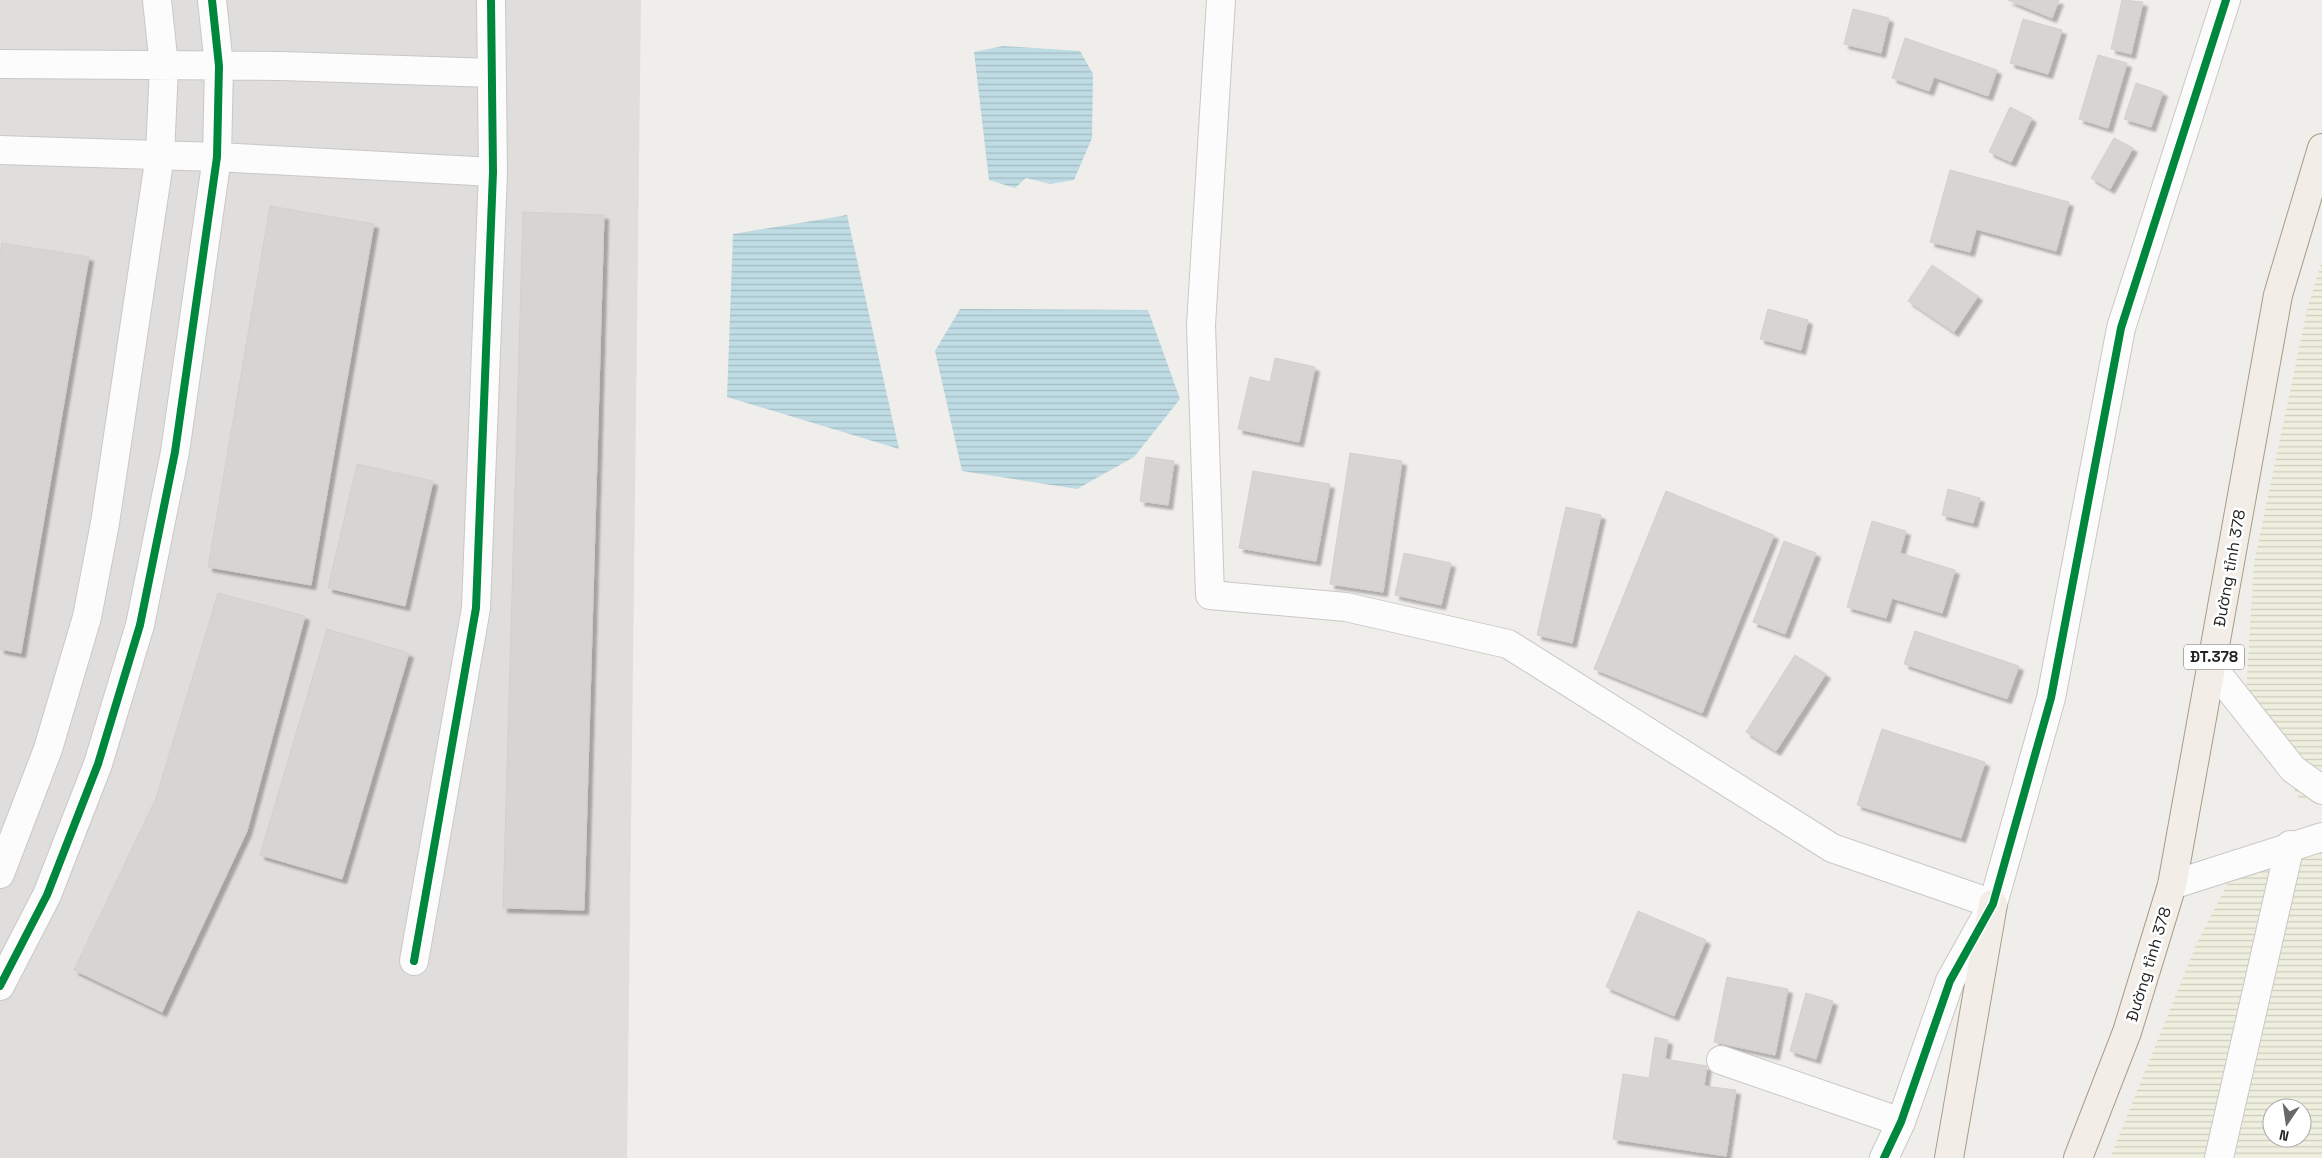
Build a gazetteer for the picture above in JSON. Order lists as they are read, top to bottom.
{
  "streets": {
    "main road": ["Đường tỉnh 378", "ĐT.378"]
  },
  "north": "bottom"
}
